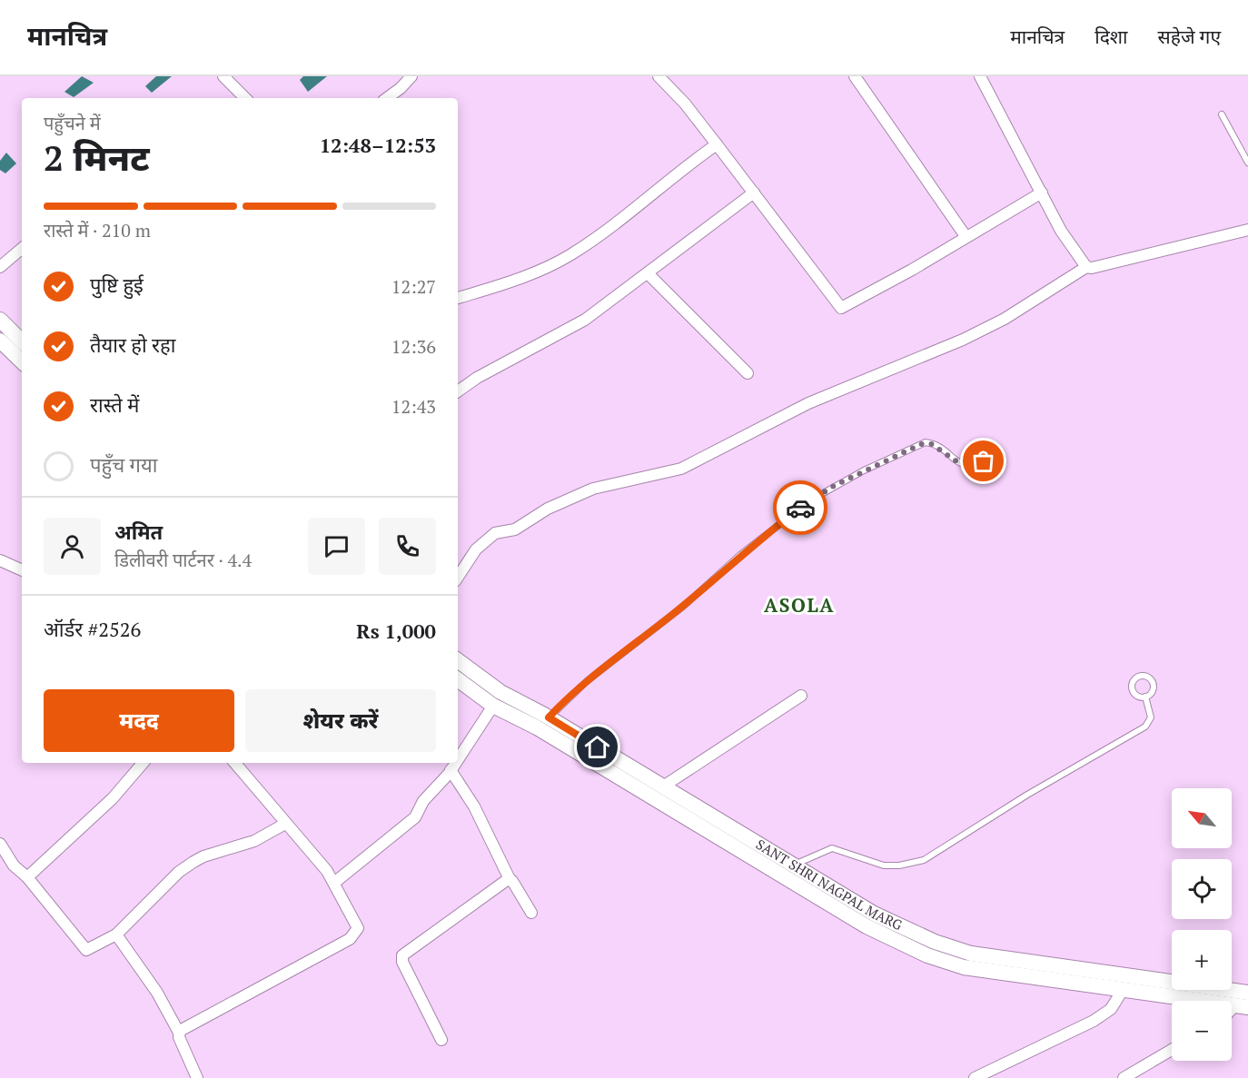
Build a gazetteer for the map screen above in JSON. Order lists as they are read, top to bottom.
{
  "streets": {
    "main road": ["SANT SHRI NAGPAL MARG"]
  },
  "districts": ["ASOLA"],
  "north": "top left",
  "page": {
    "header": "मानचित्र",
    "nav": ["मानचित्र", "दिशा", "सहेजे गए"],
    "heading": ["2 मिनट", "पहुँचने में", "12:48–12:53"],
    "panel": [
      "अमित",
      "डिलीवरी पार्टनर · 4.4",
      "ऑर्डर #2526",
      "Rs 1,000"
    ],
    "bar": "रास्ते में · 210 m",
    "list": [
      ["पुष्टि हुई", "12:27"],
      ["तैयार हो रहा", "12:36"],
      ["रास्ते में", "12:43"],
      "पहुँच गया"
    ],
    "buttons": ["मदद", "शेयर करें"],
    "map_buttons": ["+", "−"]
  }
}
